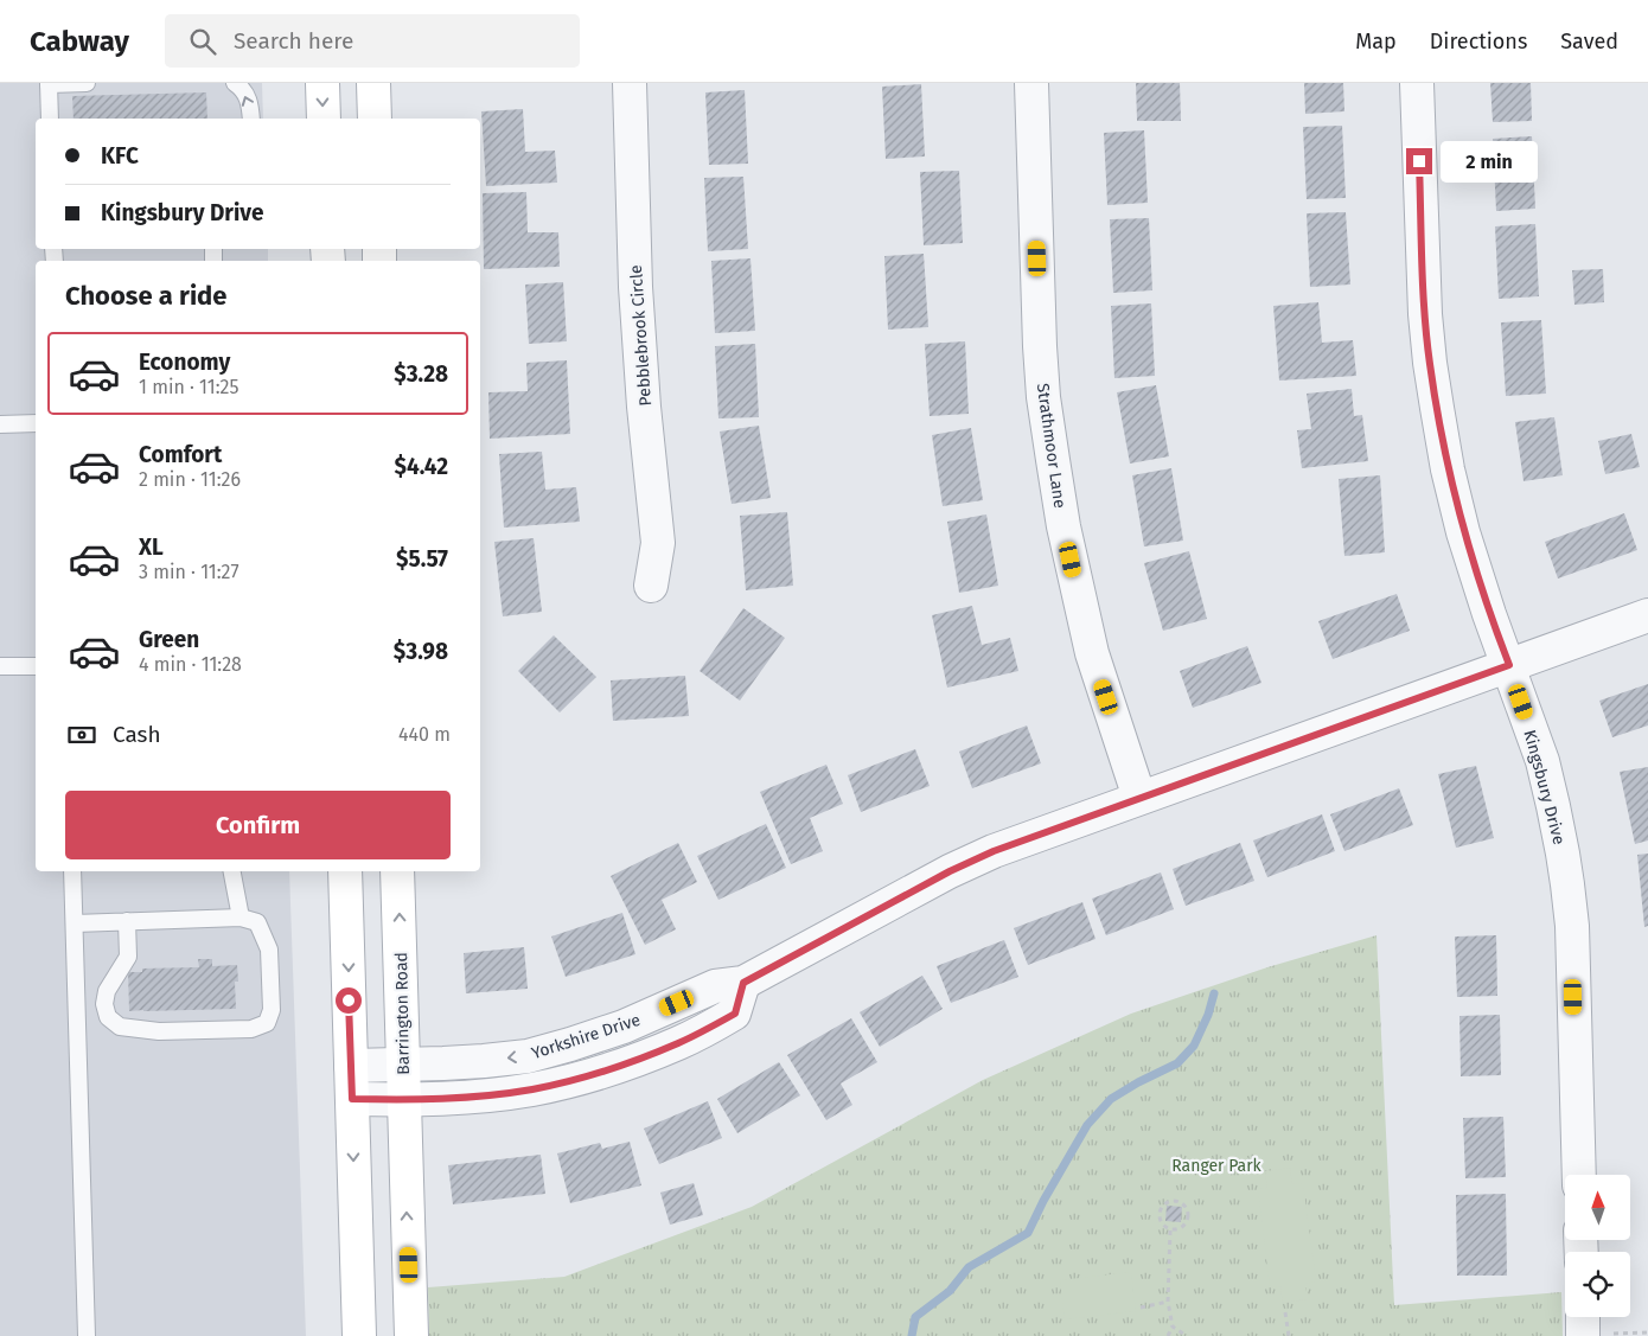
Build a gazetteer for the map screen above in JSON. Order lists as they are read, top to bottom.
{
  "streets": {
    "main road": ["Barrington Road"],
    "street": [
      "Pebblebrook Circle",
      "Strathmoor Lane",
      "Kingsbury Drive",
      "Yorkshire Drive"
    ]
  },
  "crossings": [
    ["Strathmoor Lane", "Yorkshire Drive"],
    ["Kingsbury Drive", "Yorkshire Drive"],
    ["Barrington Road", "Yorkshire Drive"]
  ],
  "parks": ["Ranger Park"],
  "north": "top",
  "page": {
    "header": "Cabway",
    "search": "Search here",
    "nav": ["Map", "Directions", "Saved"],
    "banner": ["KFC", "Kingsbury Drive"],
    "bubble": "2 min",
    "heading": "Choose a ride",
    "list": [
      {
        "name": "Economy",
        "note": "1 min · 11:25",
        "value": "$3.28"
      },
      {
        "name": "Comfort",
        "note": "2 min · 11:26",
        "value": "$4.42"
      },
      {
        "name": "XL",
        "note": "3 min · 11:27",
        "value": "$5.57"
      },
      {
        "name": "Green",
        "note": "4 min · 11:28",
        "value": "$3.98"
      }
    ],
    "pay": ["Cash", "440 m"],
    "buttons": "Confirm"
  }
}
